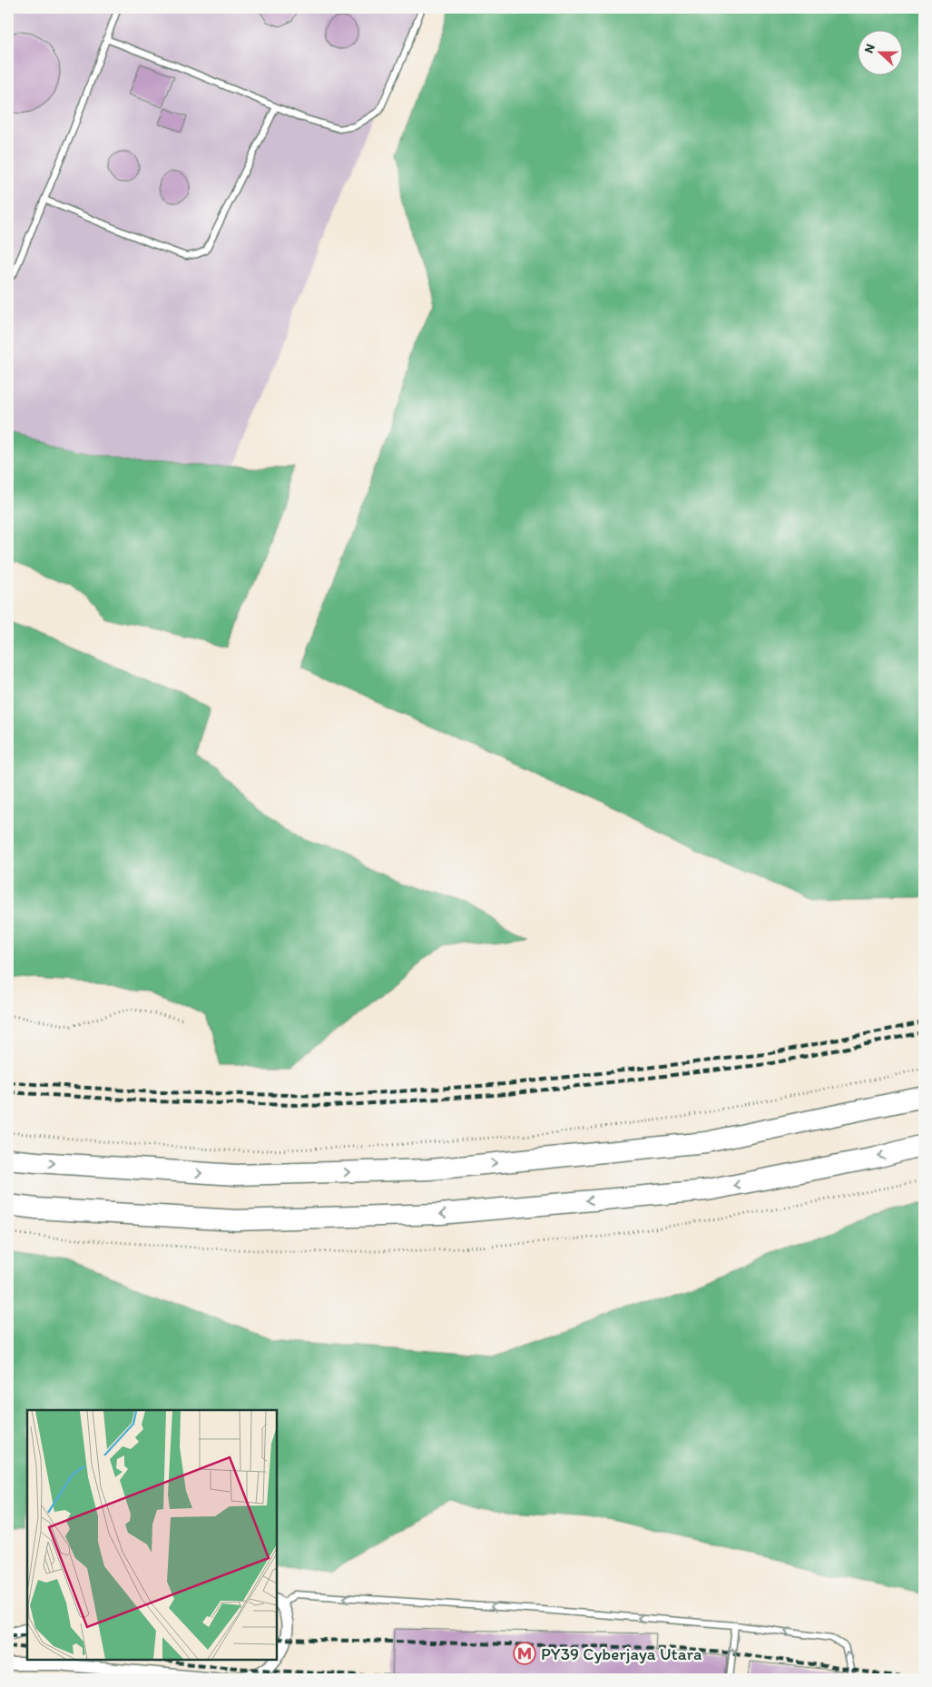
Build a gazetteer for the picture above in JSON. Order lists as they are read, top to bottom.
{
  "places": {
    "metro station": ["PY39 Cyberjaya Utara"]
  },
  "north": "left"
}
